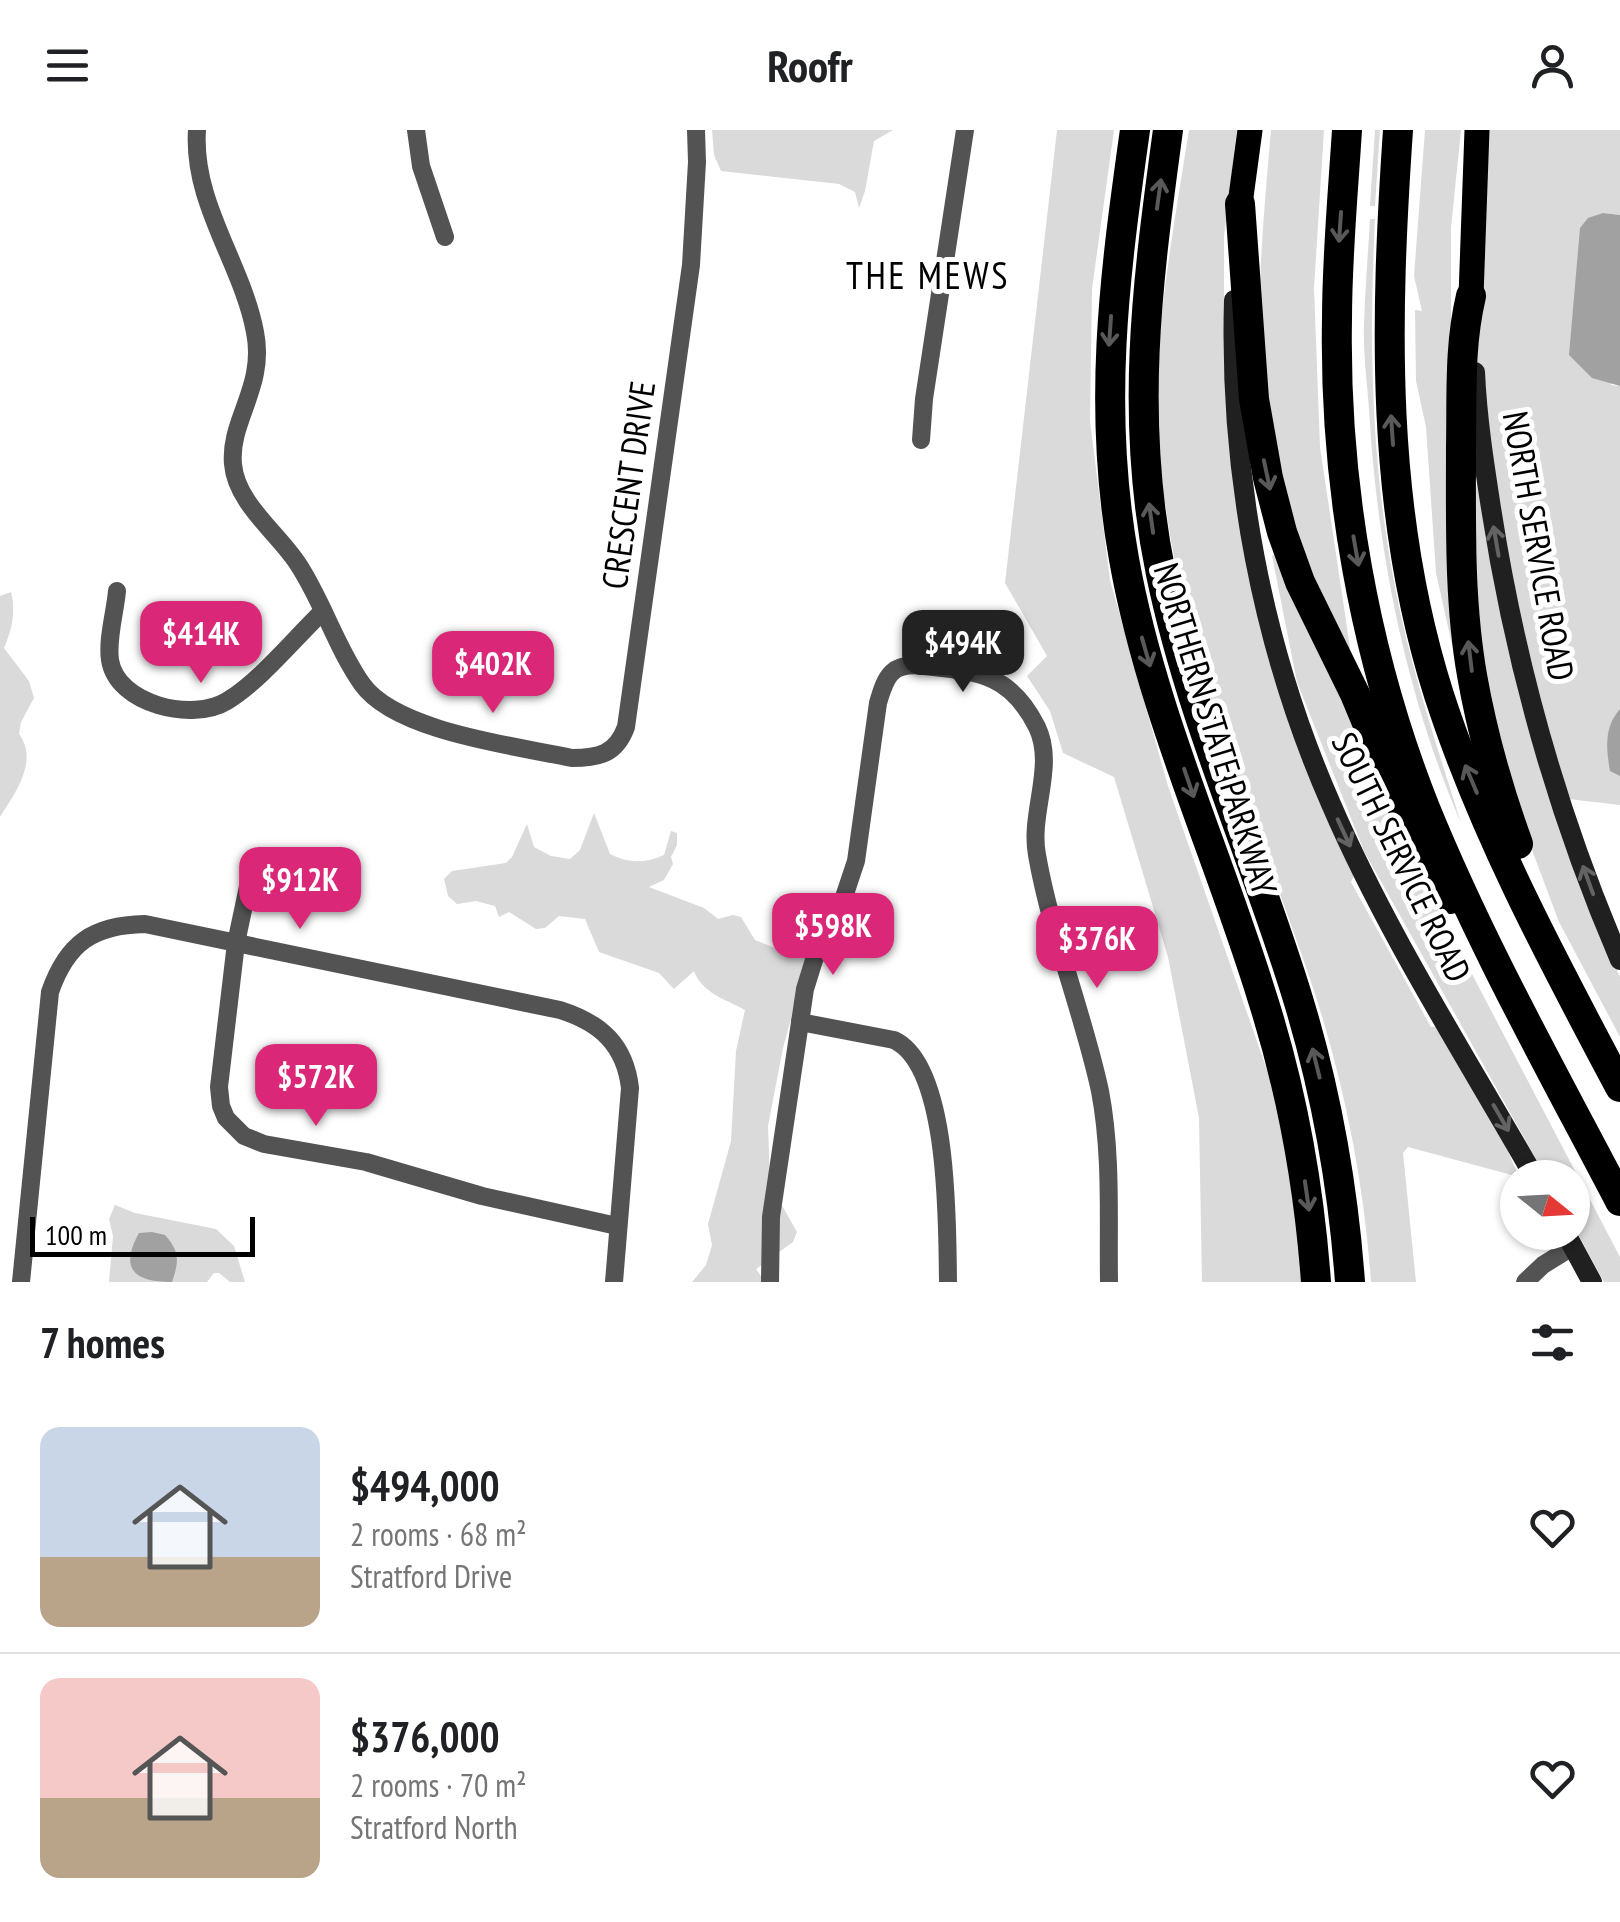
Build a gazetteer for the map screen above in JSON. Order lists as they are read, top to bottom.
{
  "streets": {
    "highway": ["NORTHERN STATE PARKWAY"],
    "main road": ["NORTH SERVICE ROAD", "SOUTH SERVICE ROAD"],
    "street": ["CRESCENT DRIVE"]
  },
  "one_way": ["NORTH SERVICE ROAD", "SOUTH SERVICE ROAD"],
  "districts": ["THE MEWS"],
  "scale_bar": "100 m",
  "north": "right",
  "page": {
    "header": "Roofr",
    "price": [
      "$414K",
      "$494K",
      "$402K",
      "$912K",
      "$598K",
      "$376K",
      "$572K"
    ],
    "scale": "100 m",
    "heading": "7 homes",
    "list": [
      {
        "name": "$494,000",
        "note": "2 rooms · 68 m² · Stratford Drive"
      },
      {
        "name": "$376,000",
        "note": "2 rooms · 70 m² · Stratford North"
      }
    ]
  }
}
